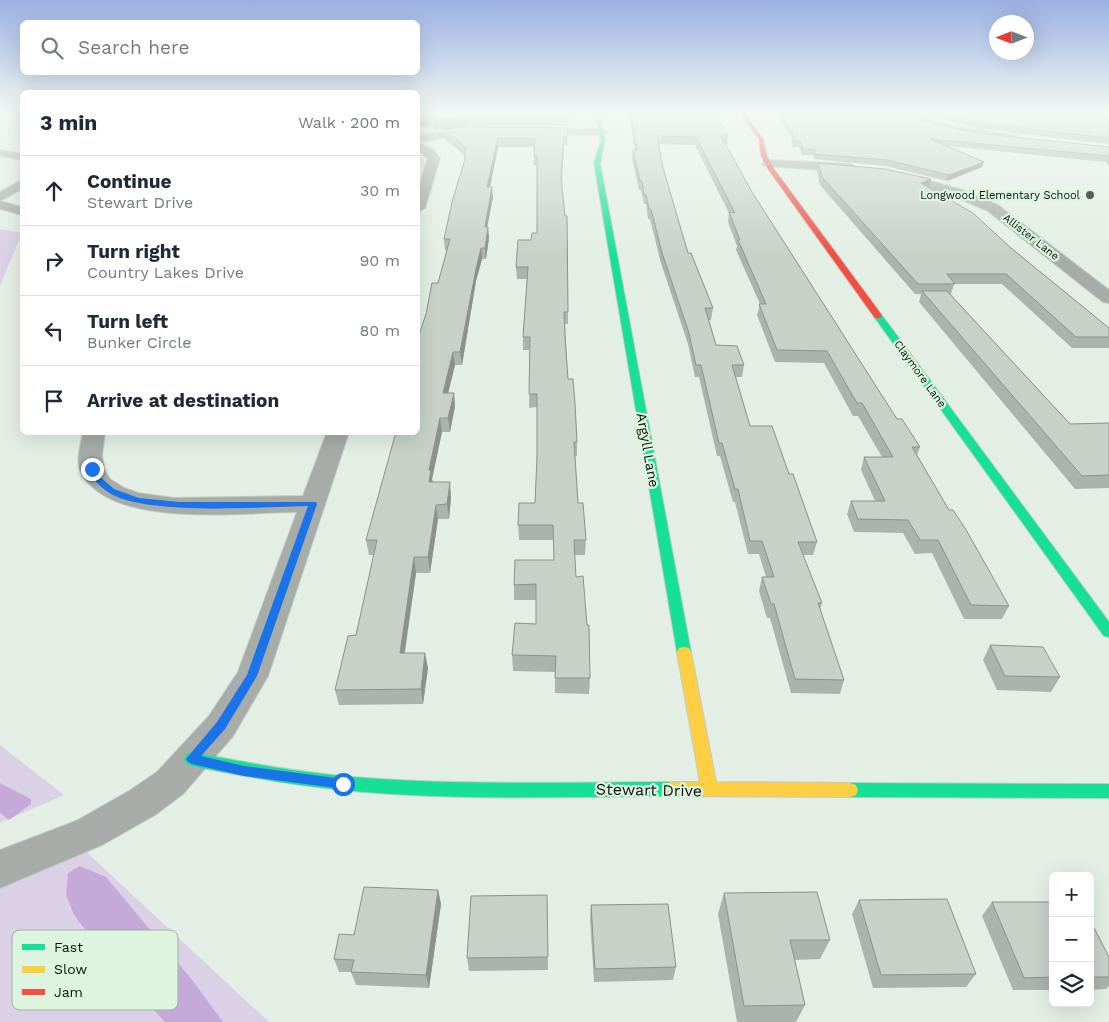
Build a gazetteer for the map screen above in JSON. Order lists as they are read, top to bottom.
{
  "streets": {
    "street": [
      "Allister Lane",
      "Claymore Lane",
      "Argyll Lane",
      "Stewart Drive"
    ]
  },
  "crossings": [
    ["Argyll Lane", "Stewart Drive"]
  ],
  "places": ["Longwood Elementary School"],
  "legend": ["Fast", "Slow", "Jam"],
  "north": "left",
  "page": {
    "search": "Search here",
    "heading": ["3 min", "Walk · 200 m"],
    "list": [
      ["Continue", "Stewart Drive", "30 m"],
      ["Turn right", "Country Lakes Drive", "90 m"],
      ["Turn left", "Bunker Circle", "80 m"],
      "Arrive at destination"
    ],
    "map_buttons": ["+", "−"]
  }
}
